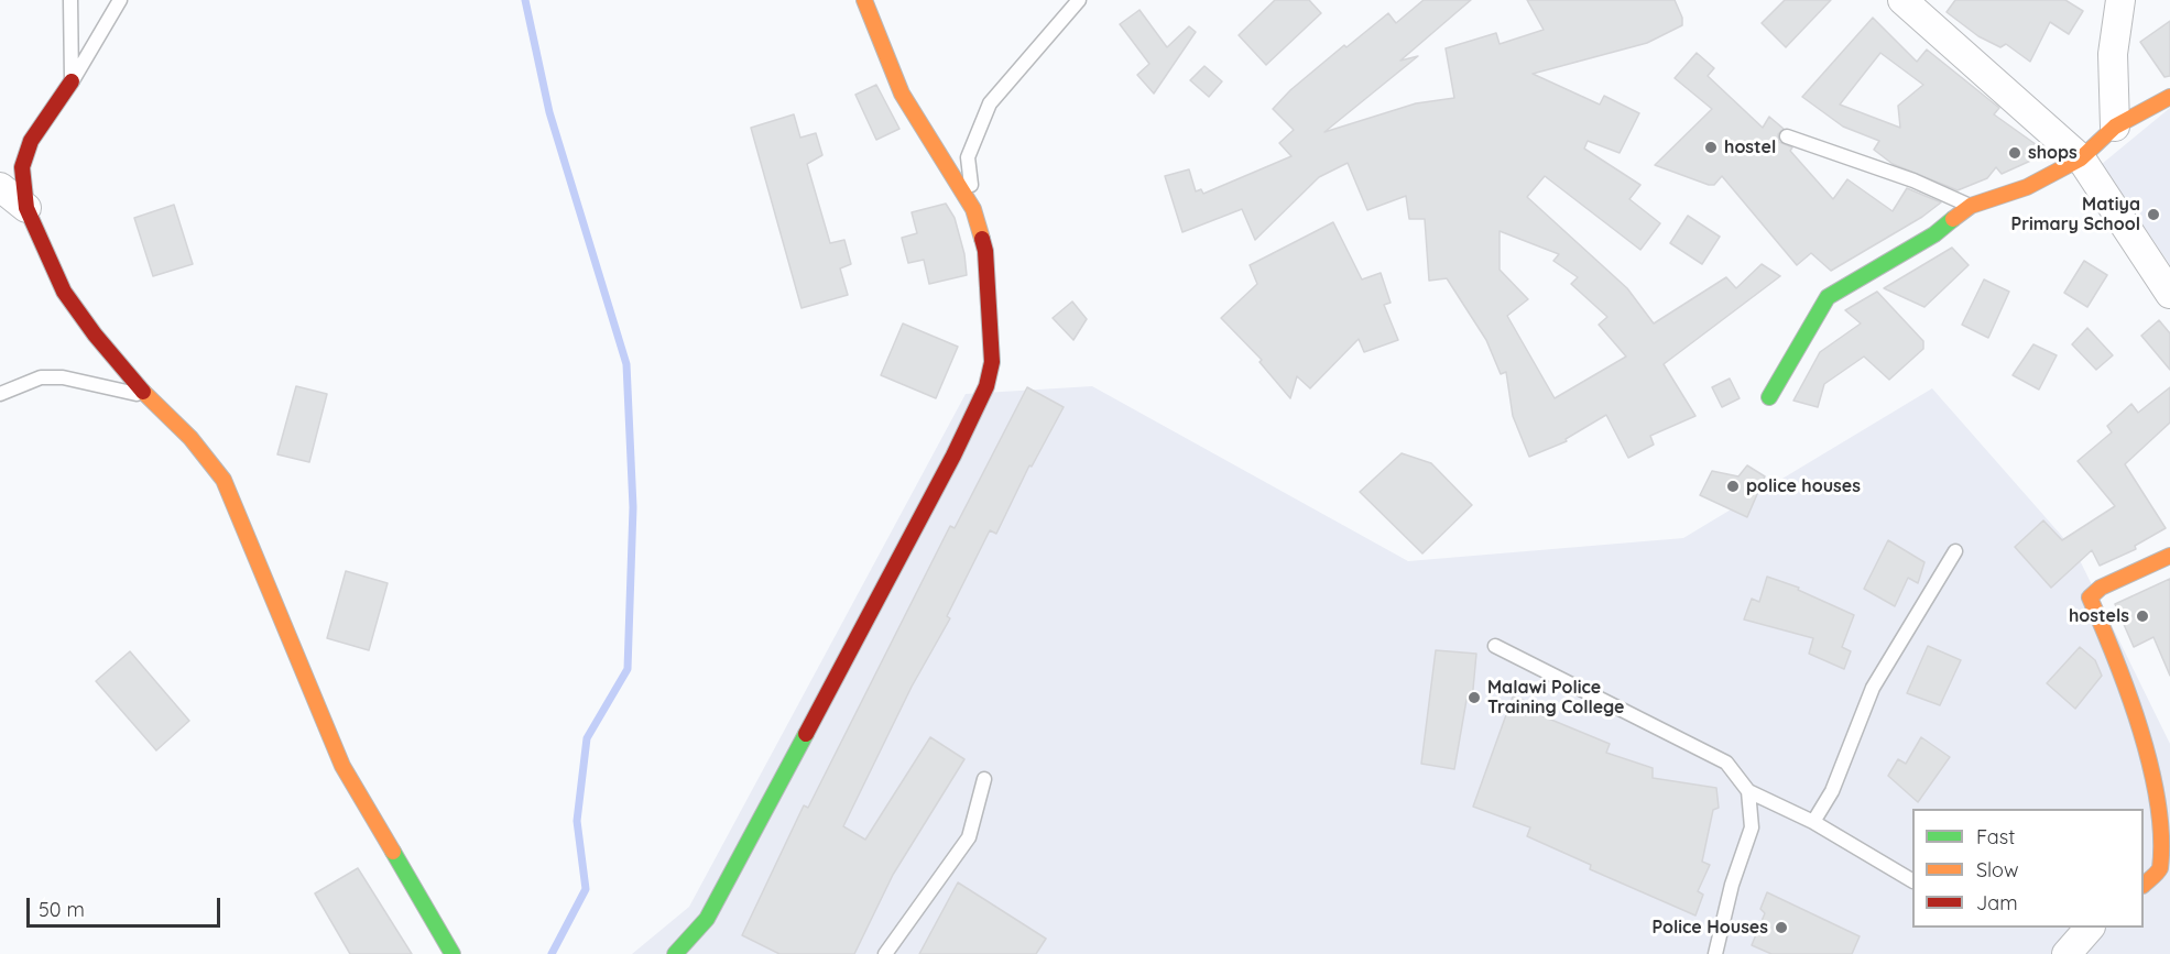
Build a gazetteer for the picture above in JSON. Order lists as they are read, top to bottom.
{
  "places": [
    "hostel",
    "shops",
    "Matiya Primary School",
    "police houses",
    "hostels",
    "Malawi Police Training College",
    "Police Houses"
  ],
  "legend": ["Fast", "Slow", "Jam"],
  "scale_bar": "50 m"
}
